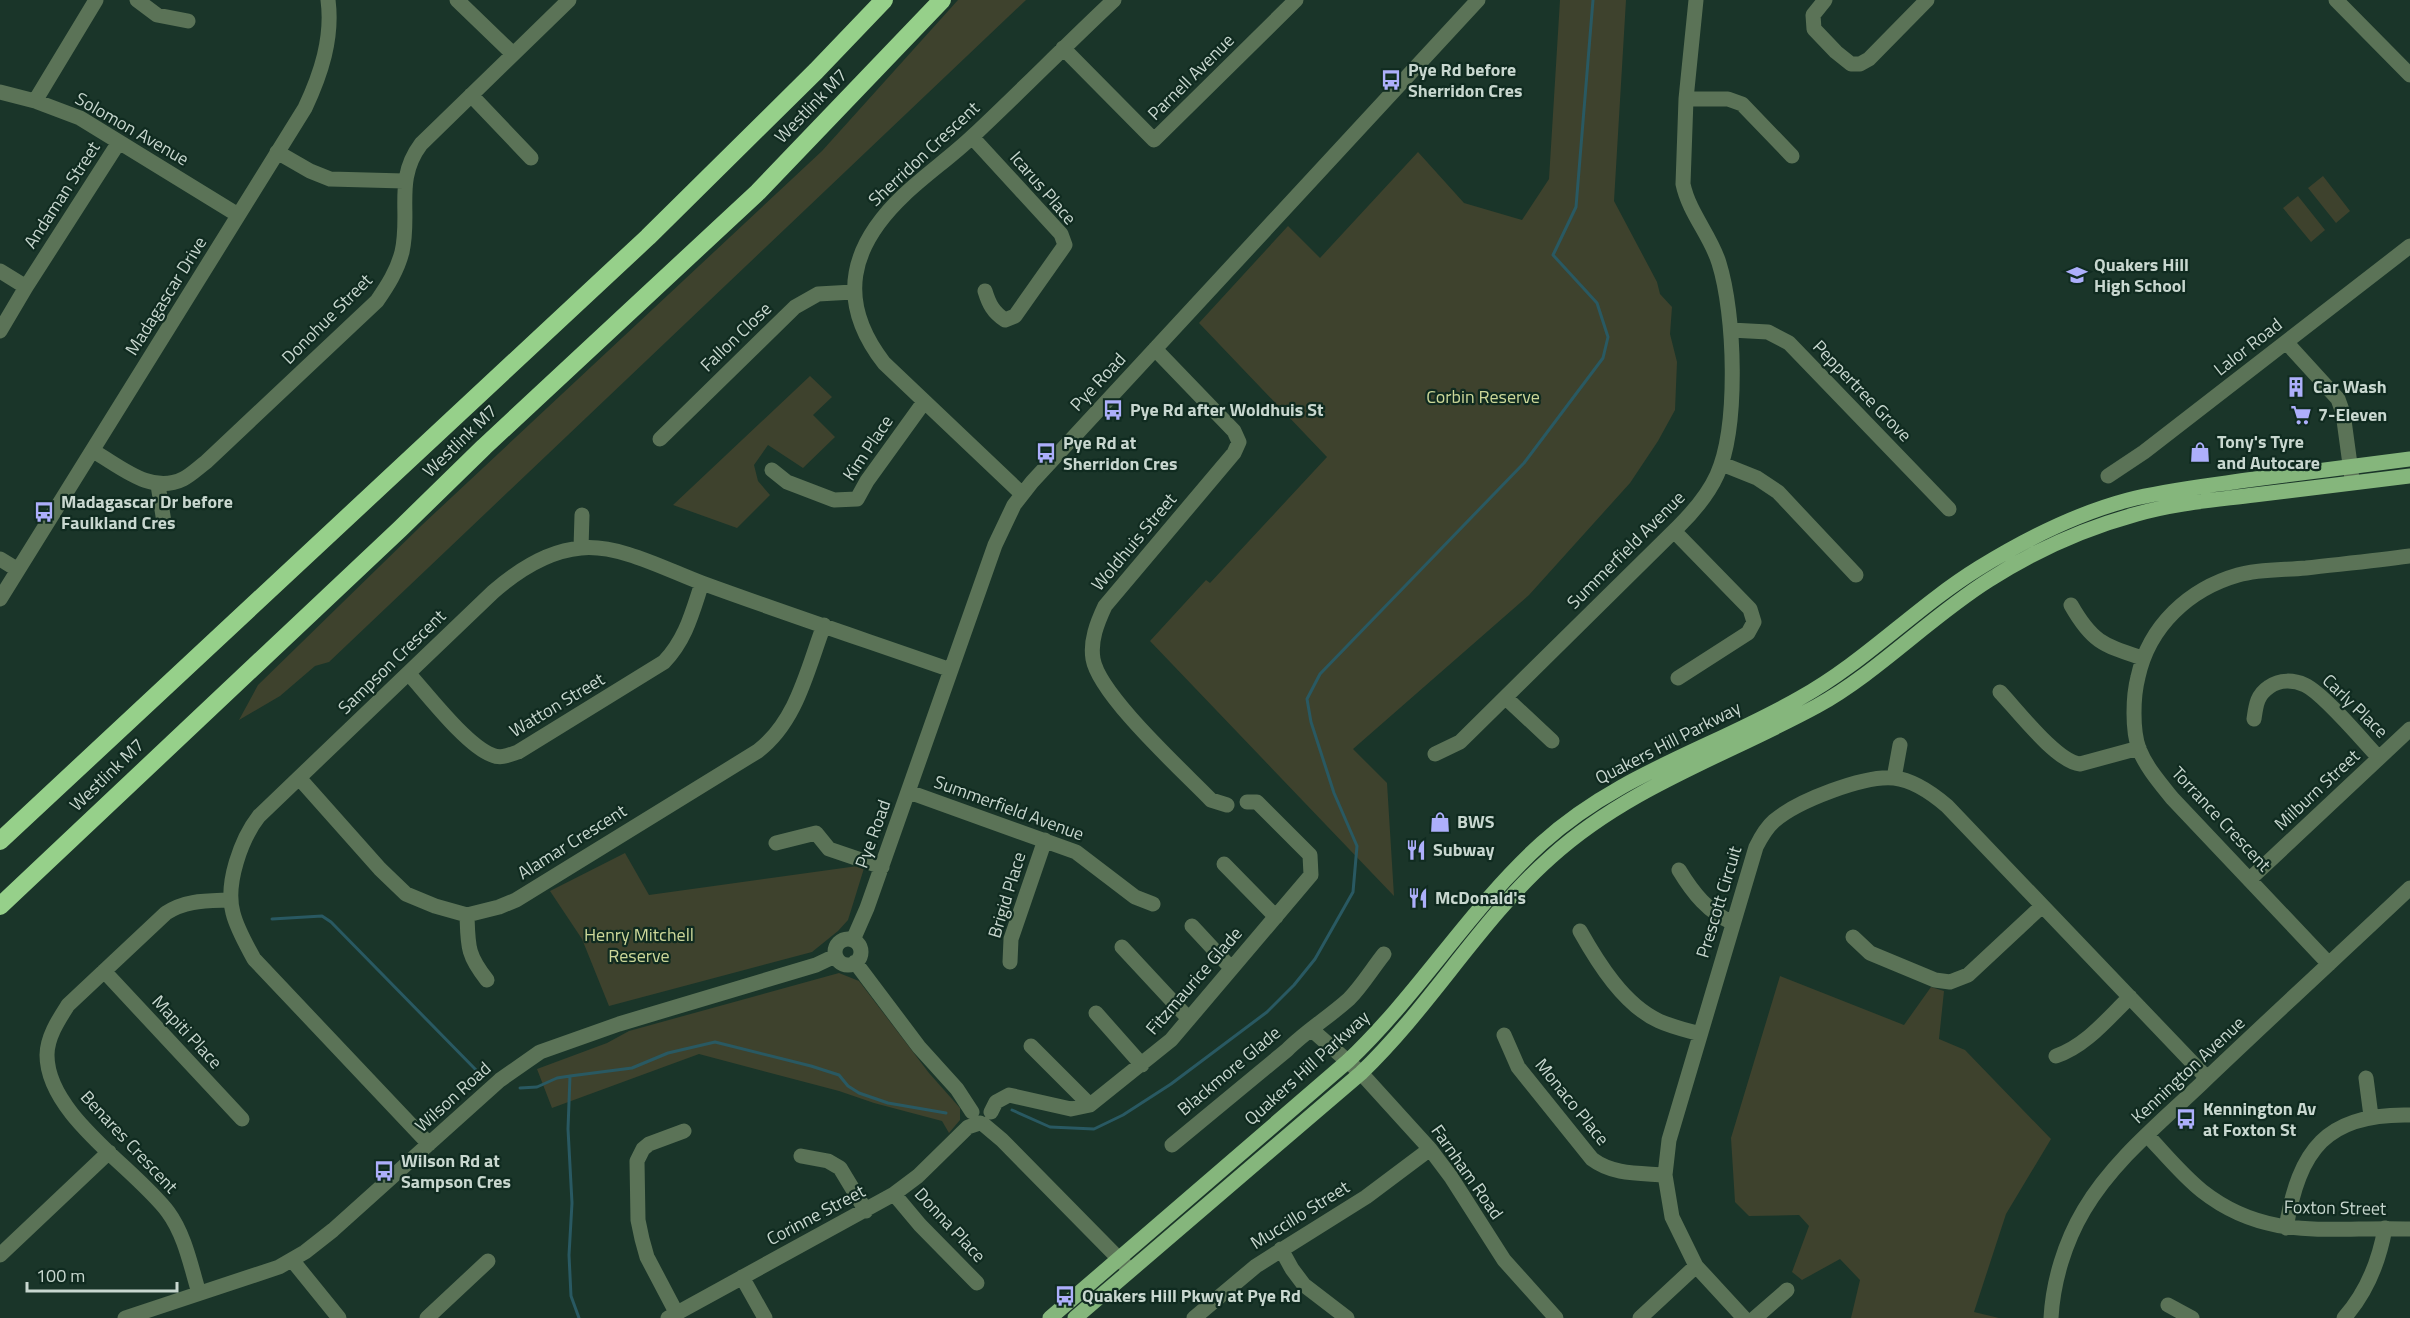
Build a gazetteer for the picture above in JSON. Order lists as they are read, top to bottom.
{
  "streets": {
    "highway": ["Westlink M7"],
    "main road": ["Quakers Hill Parkway"],
    "street": [
      "Parnell Avenue",
      "Solomon Avenue",
      "Sherridon Crescent",
      "Icarus Place",
      "Andaman Street",
      "Madagascar Drive",
      "Donohue Street",
      "Fallon Close",
      "Lalor Road",
      "Pye Road",
      "Peppertree Grove",
      "Kim Place",
      "Woldhuis Street",
      "Summerfield Avenue",
      "Sampson Crescent",
      "Watton Street",
      "Carly Place",
      "Milburn Street",
      "Torrance Crescent",
      "Alamar Crescent",
      "Brigid Place",
      "Prescott Circuit",
      "Fitzmaurice Glade",
      "Mapiti Place",
      "Kennington Avenue",
      "Blackmore Glade",
      "Wilson Road",
      "Monaco Place",
      "Benares Crescent",
      "Farnham Road",
      "Foxton Street",
      "Corinne Street",
      "Muccillo Street",
      "Donna Place"
    ]
  },
  "crossings": [
    ["Parnell Avenue", "Sherridon Crescent"],
    ["Solomon Avenue", "Andaman Street"],
    ["Solomon Avenue", "Madagascar Drive"],
    ["Sherridon Crescent", "Icarus Place"],
    ["Sherridon Crescent", "Fallon Close"],
    ["Sherridon Crescent", "Pye Road"],
    ["Sherridon Crescent", "Kim Place"],
    ["Pye Road", "Woldhuis Street"],
    ["Pye Road", "Summerfield Avenue"],
    ["Pye Road", "Sampson Crescent"],
    ["Pye Road", "Wilson Road"],
    ["Peppertree Grove", "Summerfield Avenue"],
    ["Summerfield Avenue", "Brigid Place"],
    ["Sampson Crescent", "Watton Street"],
    ["Sampson Crescent", "Alamar Crescent"],
    ["Sampson Crescent", "Wilson Road"],
    ["Sampson Crescent", "Benares Crescent"],
    ["Carly Place", "Milburn Street"],
    ["Quakers Hill Parkway", "Farnham Road"],
    ["Milburn Street", "Torrance Crescent"],
    ["Torrance Crescent", "Kennington Avenue"],
    ["Prescott Circuit", "Kennington Avenue"],
    ["Prescott Circuit", "Monaco Place"],
    ["Mapiti Place", "Benares Crescent"],
    ["Kennington Avenue", "Foxton Street"],
    ["Blackmore Glade", "Farnham Road"],
    ["Wilson Road", "Benares Crescent"],
    ["Farnham Road", "Muccillo Street"],
    ["Corinne Street", "Donna Place"]
  ],
  "parks": ["Corbin Reserve", "Henry Mitchell Reserve"],
  "places": {
    "bus stop": [
      "Pye Rd before Sherridon Cres",
      "Pye Rd after Woldhuis St",
      "Pye Rd at Sherridon Cres",
      "Madagascar Dr before Faulkland Cres",
      "Kennington Av at Foxton St",
      "Wilson Rd at Sampson Cres",
      "Quakers Hill Pkwy at Pye Rd"
    ],
    "school or university": ["Quakers Hill High School"],
    "building": ["Car Wash"],
    "supermarket": ["7-Eleven"],
    "shop": ["Tony's Tyre and Autocare", "BWS"],
    "restaurant": ["Subway", "McDonald's"]
  },
  "scale_bar": "100 m"
}
